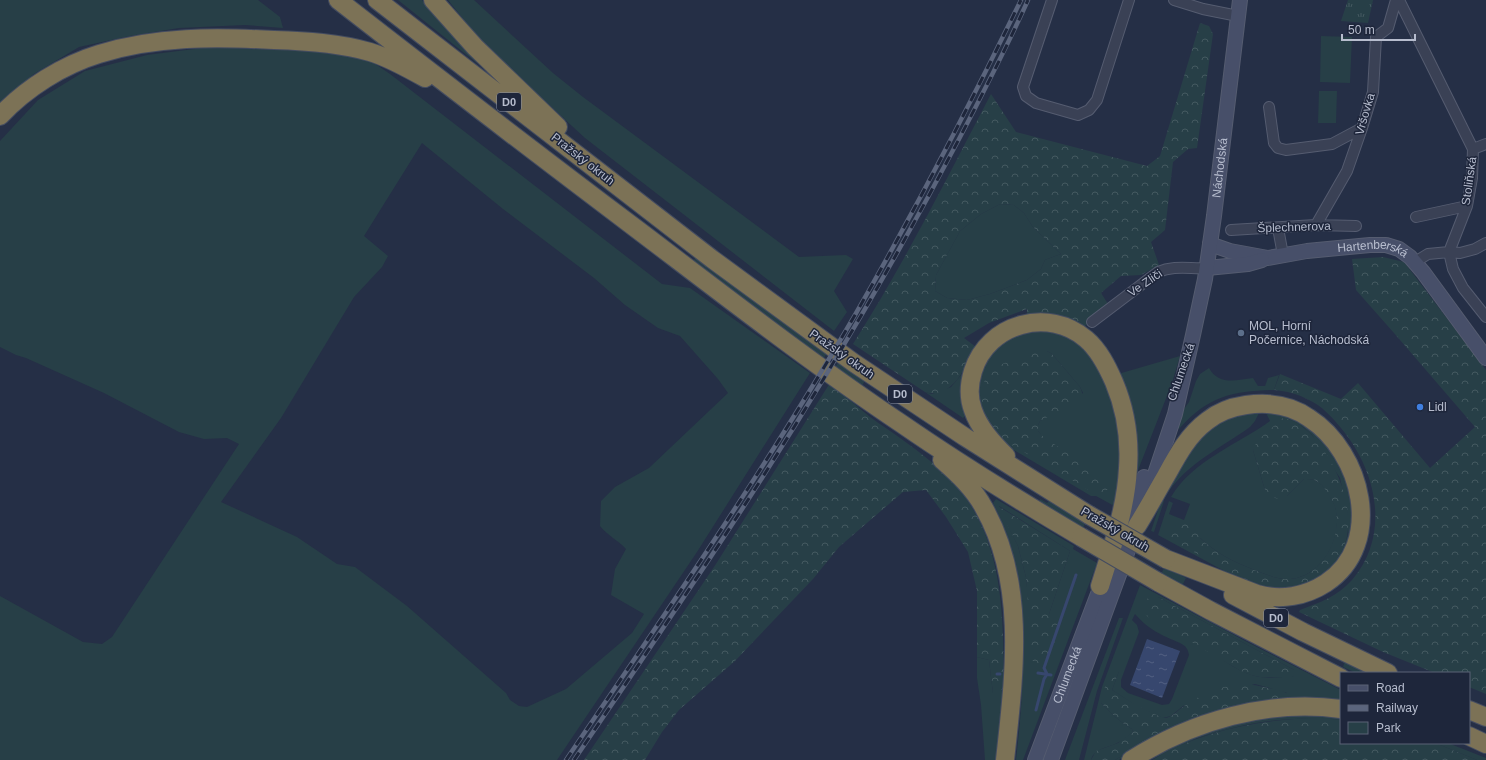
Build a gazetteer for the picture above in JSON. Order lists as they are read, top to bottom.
{
  "streets": {
    "highway": ["D0", "Pražský okruh"],
    "main road": ["Náchodská", "Hartenberská", "Chlumecká"],
    "street": [
      "Vršovka",
      "Stoliňská",
      "Šplechnerova",
      "Ve Zliči"
    ]
  },
  "crossings": [
    ["Vršovka", "Šplechnerova"],
    ["Náchodská", "Hartenberská"],
    ["Náchodská", "Ve Zliči"],
    ["Náchodská", "Chlumecká"]
  ],
  "places": ["MOL, Horní Počernice, Náchodská", "Lidl"],
  "legend": ["Road", "Railway", "Park"],
  "scale_bar": "50 m"
}
